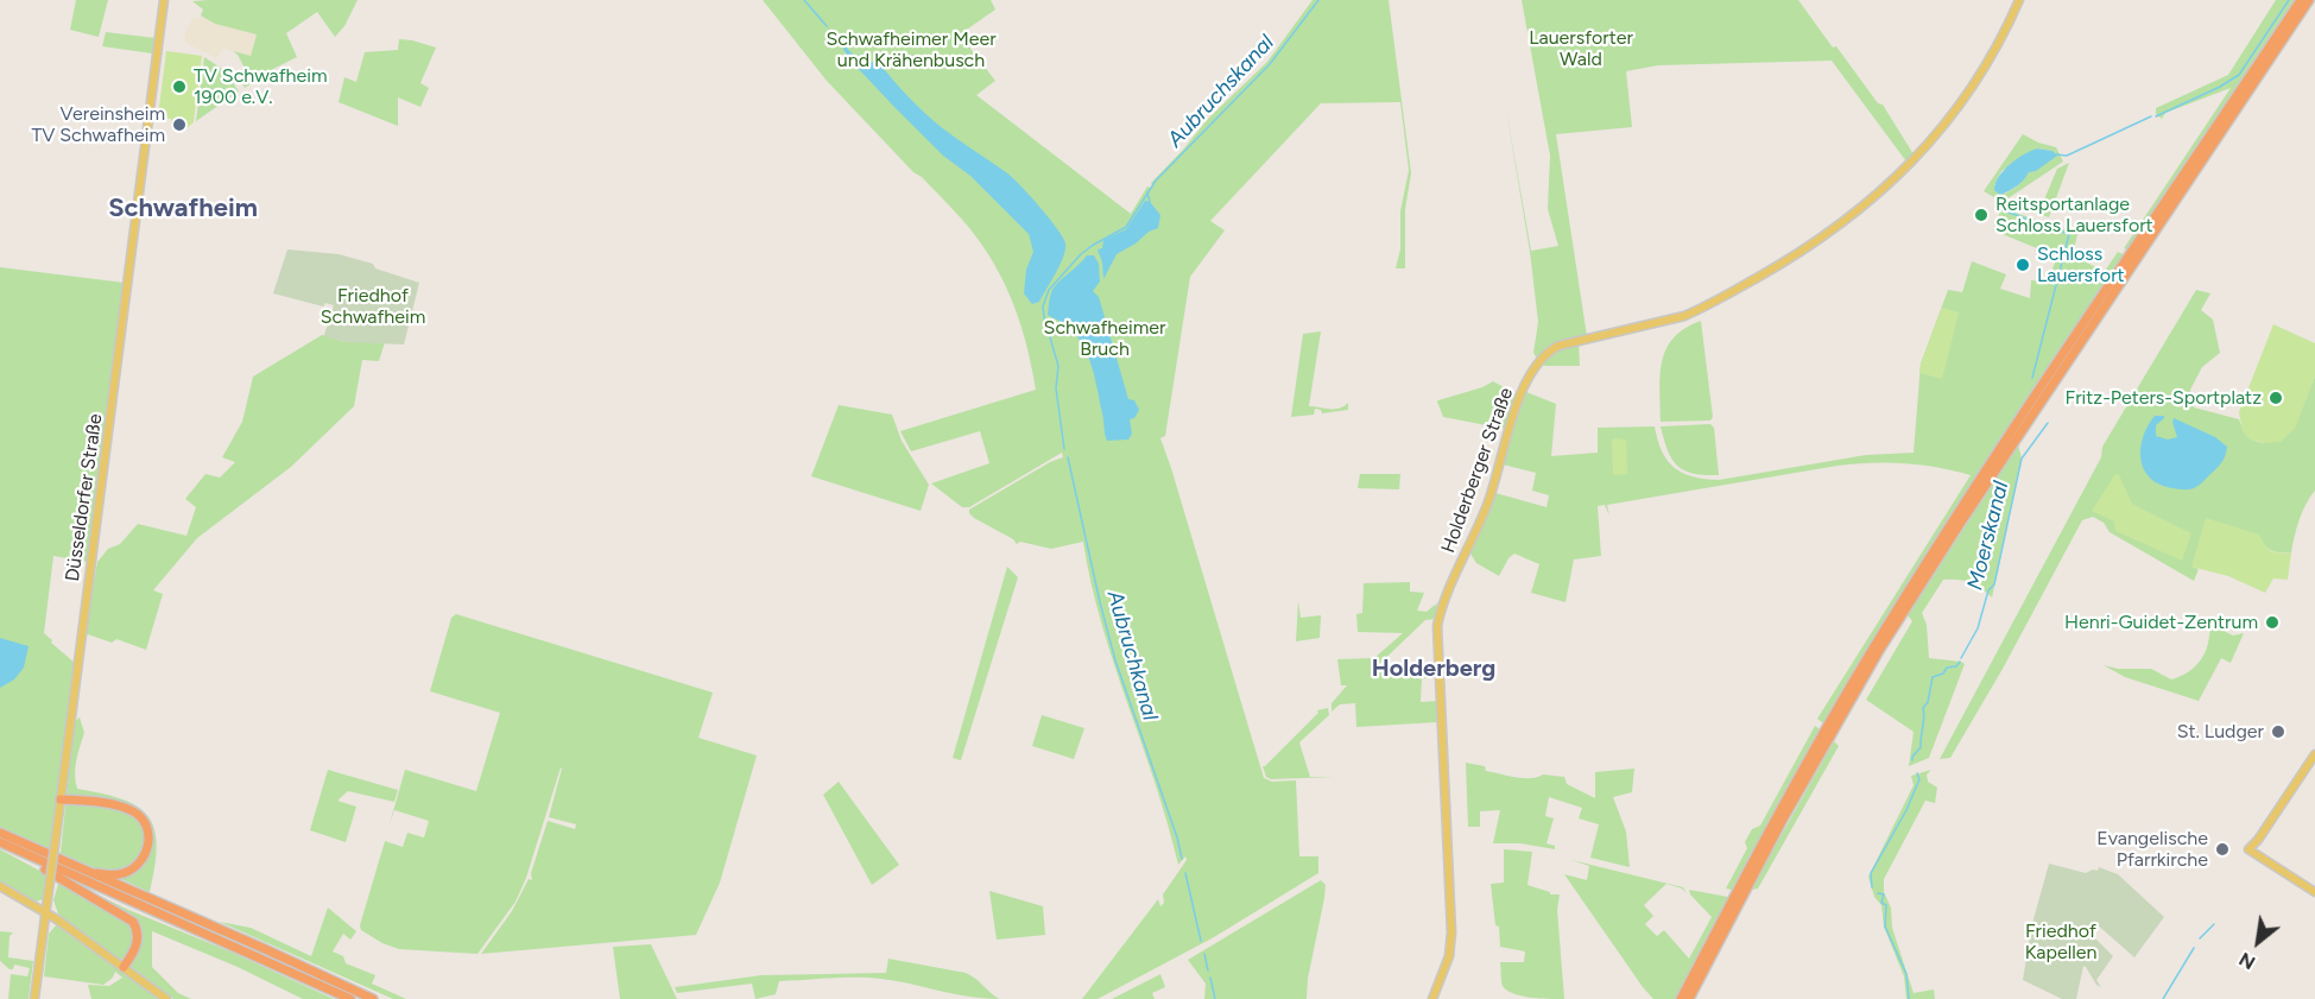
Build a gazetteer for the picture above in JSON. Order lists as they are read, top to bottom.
{
  "streets": {
    "main road": ["Holderberger Straße", "Düsseldorfer Straße"]
  },
  "districts": ["Schwafheim", "Holderberg"],
  "water": ["Aubruchskanal", "Moerskanal", "Aubruchkanal"],
  "parks": [
    "Lauersforter Wald",
    "Schwafheimer Meer und Krähenbusch",
    "Friedhof Schwafheim",
    "Schwafheimer Bruch",
    "Friedhof Kapellen"
  ],
  "places": [
    "TV Schwafheim 1900 e.V.",
    "Vereinsheim TV Schwafheim",
    "Reitsportanlage Schloss Lauersfort",
    "Schloss Lauersfort",
    "Fritz-Peters-Sportplatz",
    "Henri-Guidet-Zentrum",
    "St. Ludger",
    "Evangelische Pfarrkirche"
  ],
  "north": "bottom left"
}
